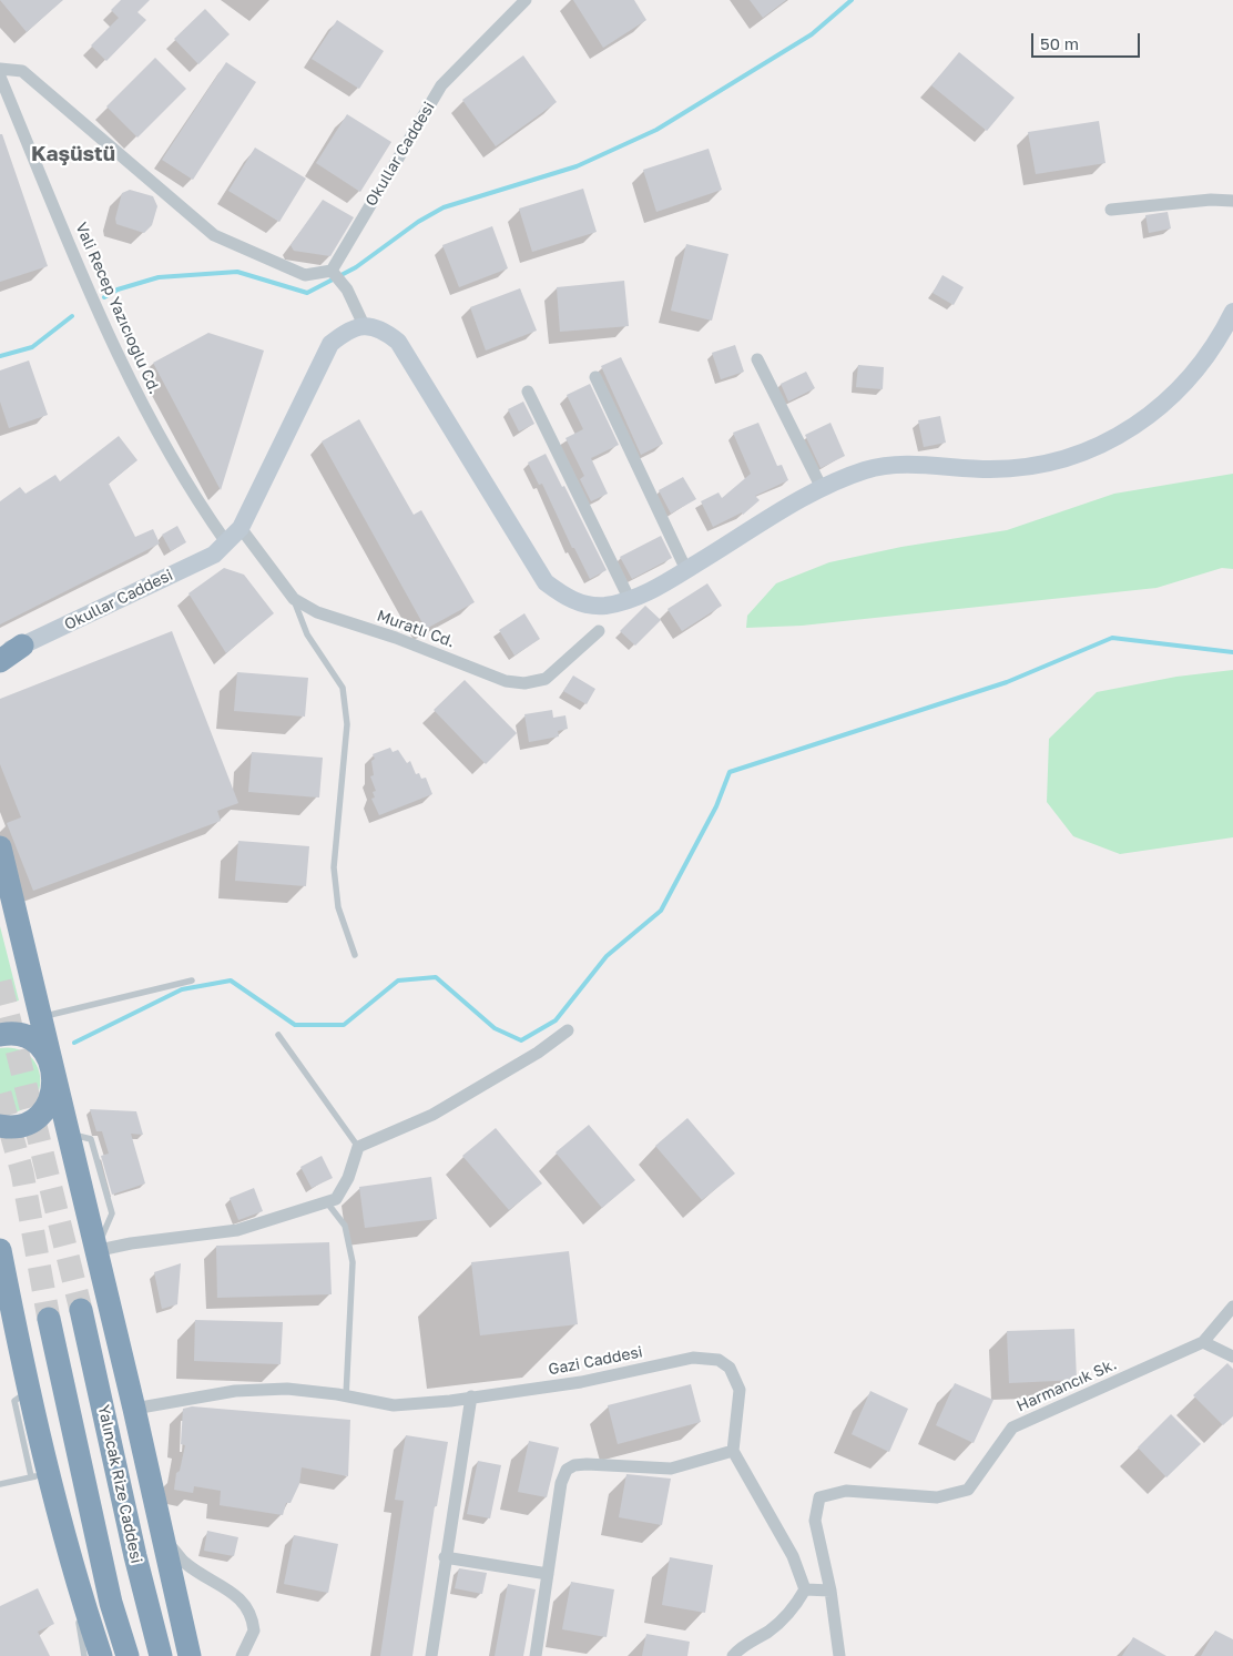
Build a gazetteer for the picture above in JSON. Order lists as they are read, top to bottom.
{
  "streets": {
    "highway": ["Yalıncak Rize Caddesi"],
    "street": [
      "Okullar Caddesi",
      "Vali Recep Yazıcıoğlu Cd.",
      "Muratlı Cd.",
      "Gazi Caddesi",
      "Harmancık Sk."
    ]
  },
  "crossings": [
    ["Okullar Caddesi", "Vali Recep Yazıcıoğlu Cd."],
    ["Okullar Caddesi", "Muratlı Cd."]
  ],
  "districts": ["Kaşüstü"],
  "scale_bar": "50 m"
}
